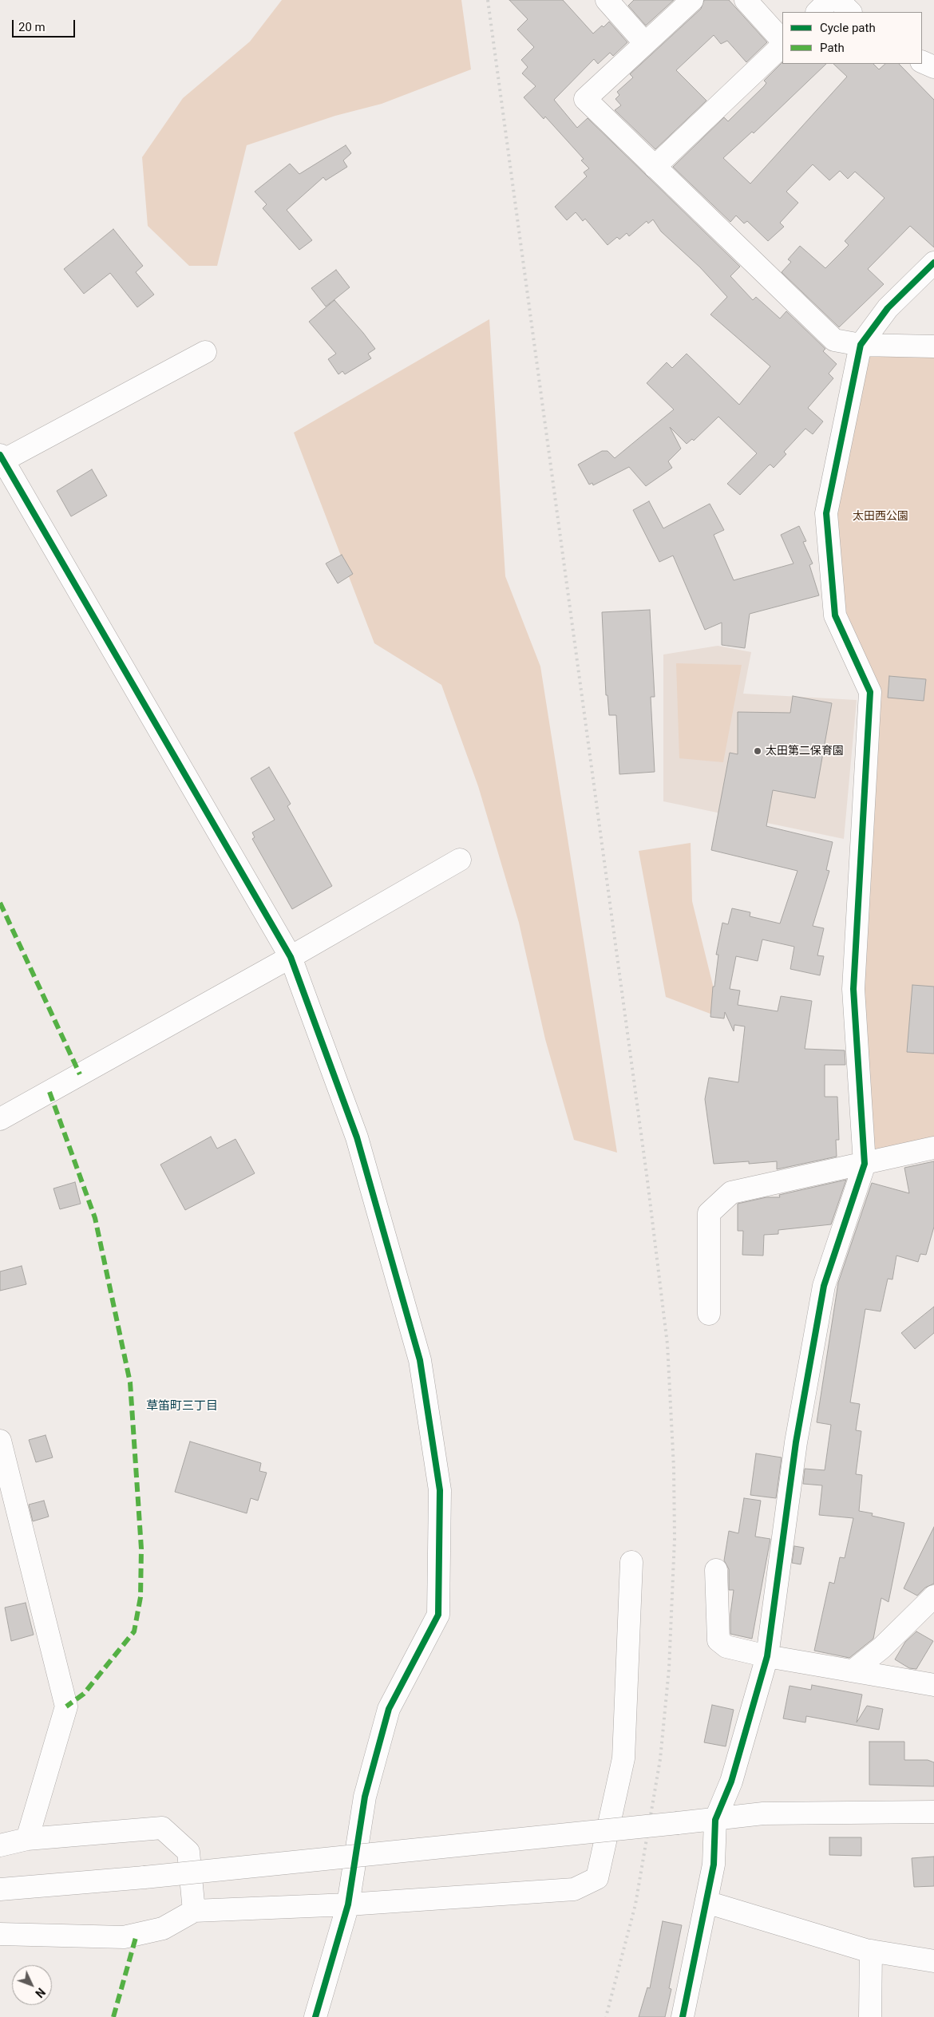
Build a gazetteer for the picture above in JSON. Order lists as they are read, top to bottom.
{
  "districts": ["草笛町三丁目"],
  "parks": ["太田西公園"],
  "places": ["太田第二保育園"],
  "legend": ["Cycle path", "Path"],
  "scale_bar": "20 m",
  "north": "bottom right"
}
